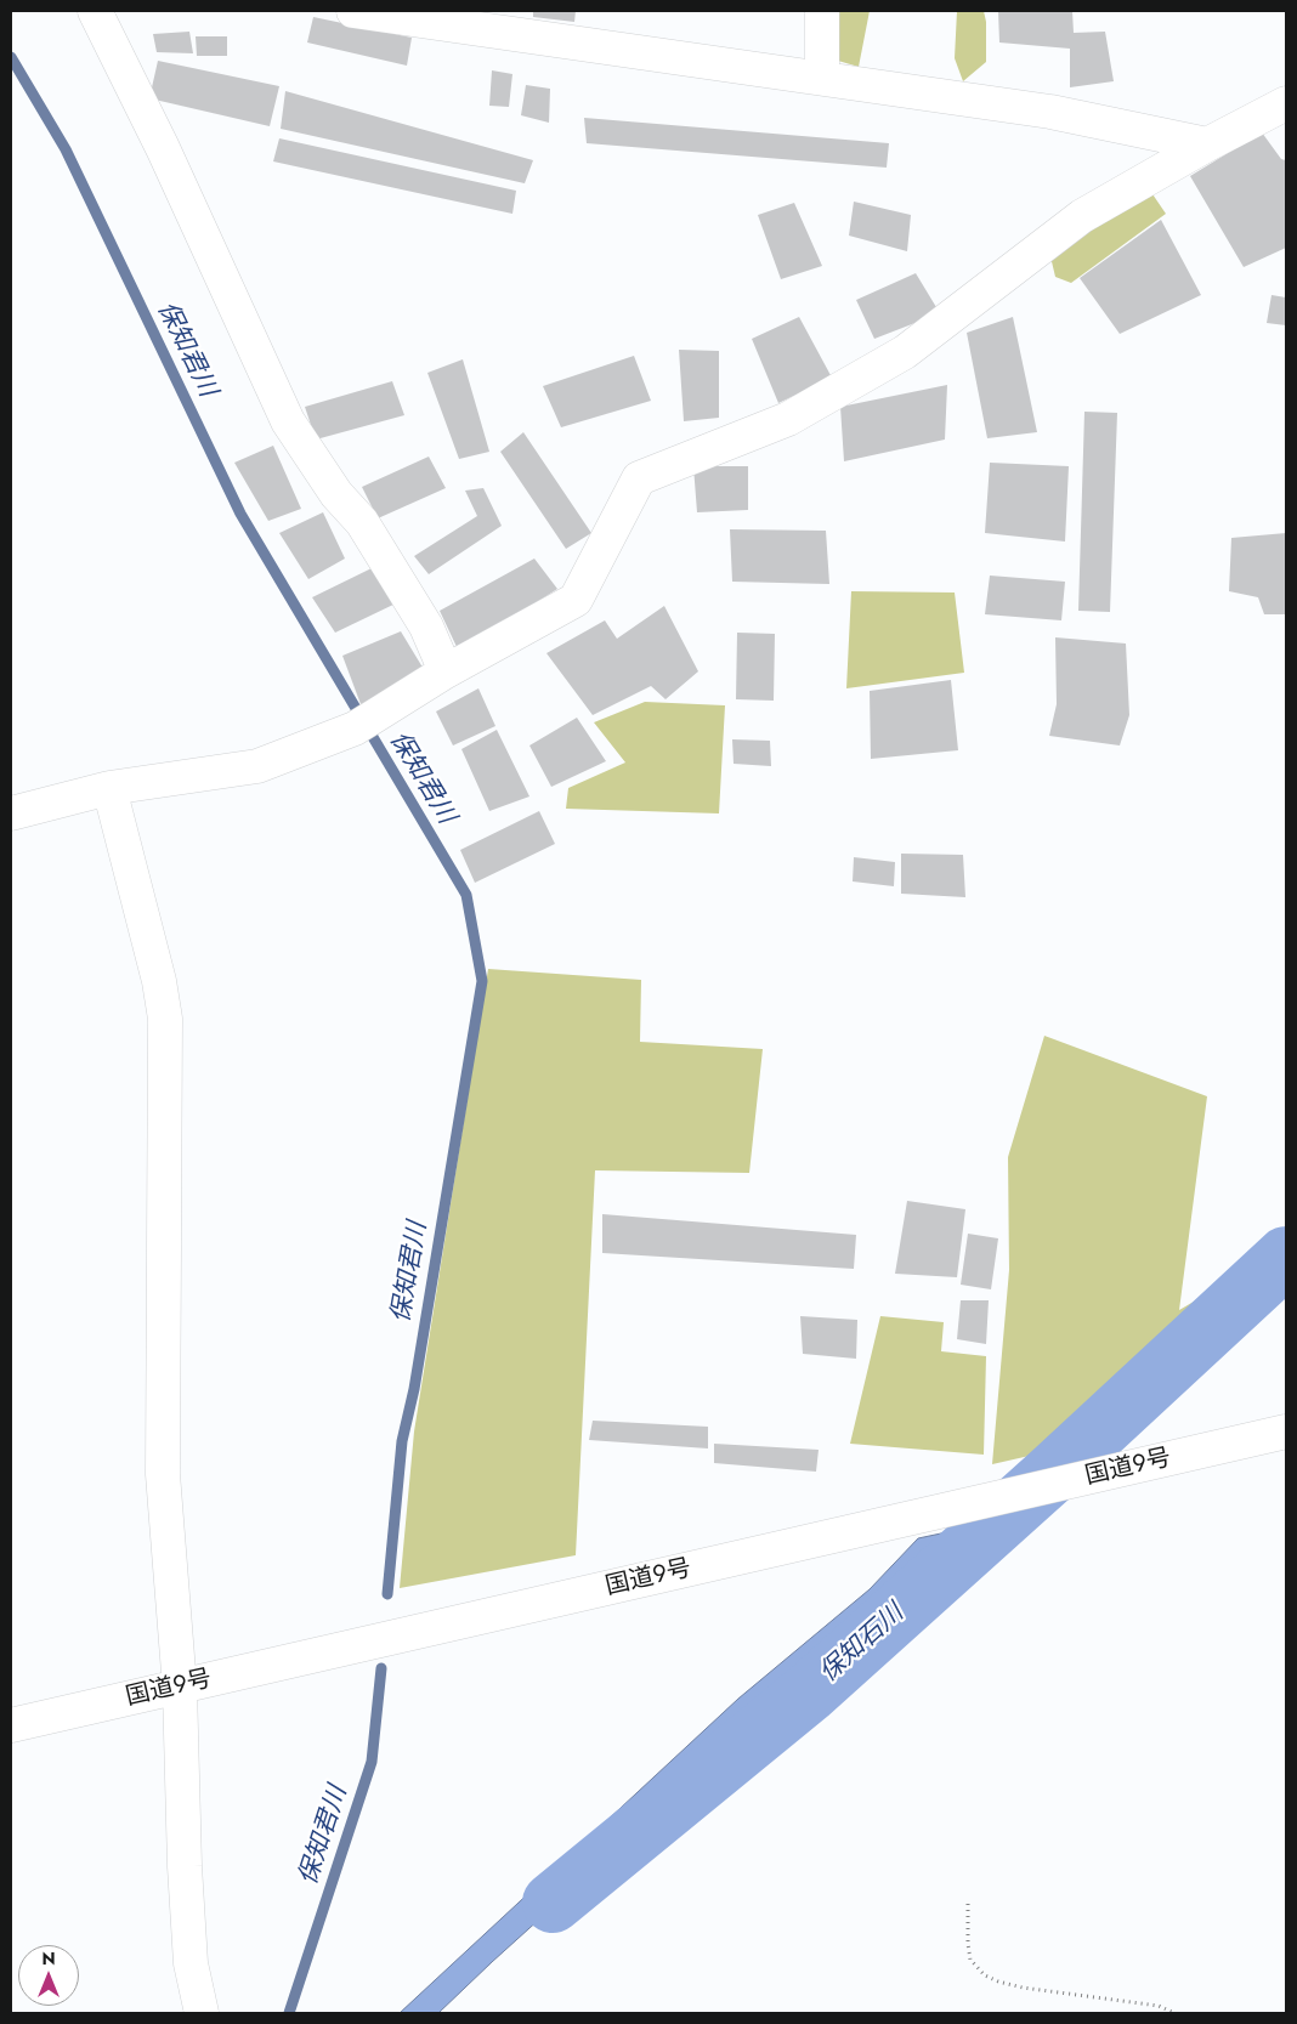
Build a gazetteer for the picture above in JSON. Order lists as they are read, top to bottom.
{
  "streets": {
    "main road": ["国道9号"]
  },
  "water": ["保知君川", "保知石川"],
  "north": "top"
}
